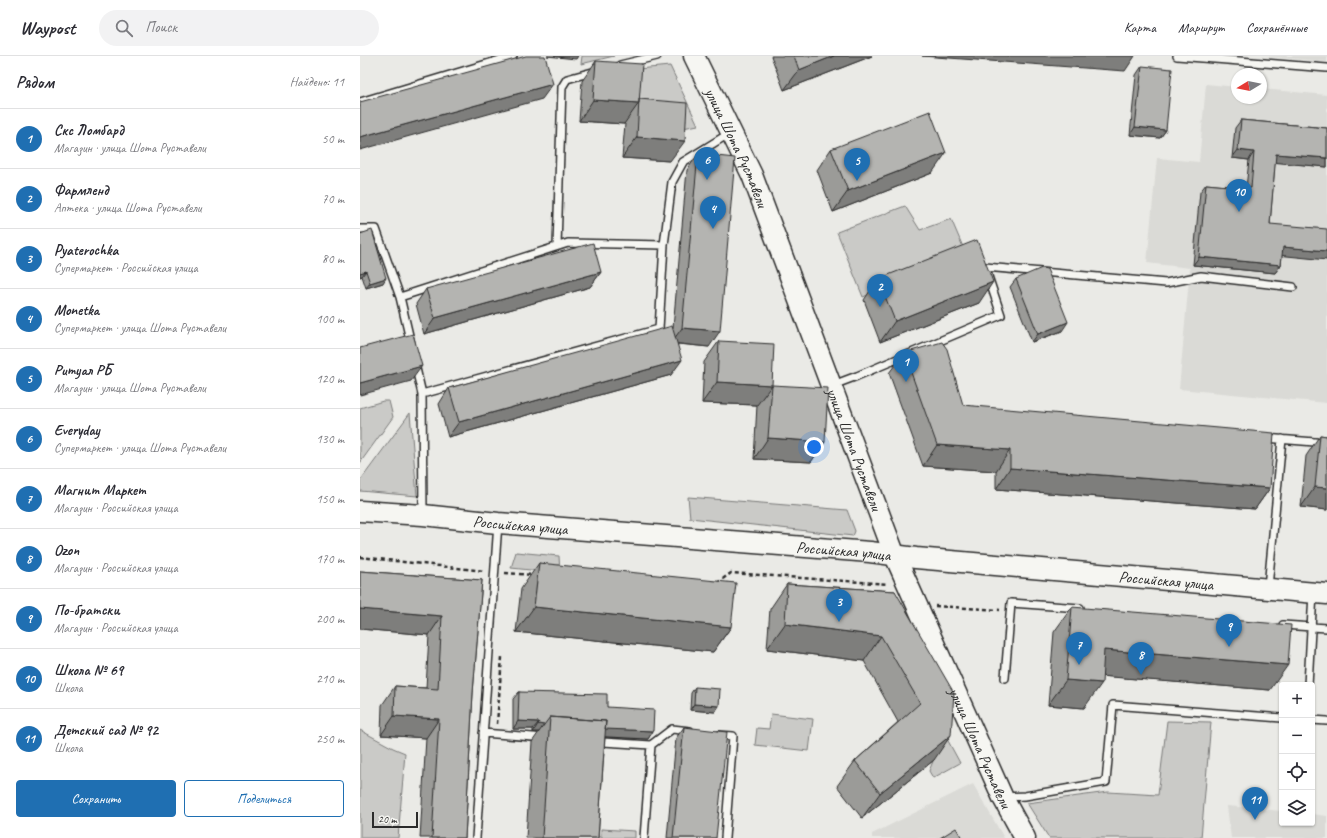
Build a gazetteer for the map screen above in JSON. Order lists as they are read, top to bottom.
{
  "streets": {
    "main road": ["улица Шота Руставели", "Российская улица"]
  },
  "crossings": [
    ["улица Шота Руставели", "Российская улица"]
  ],
  "scale_bar": "20 m",
  "north": "left",
  "page": {
    "header": "Waypost",
    "search": "Поиск",
    "nav": ["Карта", "Маршрут", "Сохранённые"],
    "heading": ["Рядом", "Найдено: 11"],
    "list": [
      {
        "mark": "1",
        "name": "Скс Ломбард",
        "note": "Магазин · улица Шота Руставели",
        "value": "50 m"
      },
      {
        "mark": "2",
        "name": "Фармленд",
        "note": "Аптека · улица Шота Руставели",
        "value": "70 m"
      },
      {
        "mark": "3",
        "name": "Pyaterochka",
        "note": "Супермаркет · Российская улица",
        "value": "80 m"
      },
      {
        "mark": "4",
        "name": "Monetka",
        "note": "Супермаркет · улица Шота Руставели",
        "value": "100 m"
      },
      {
        "mark": "5",
        "name": "Ритуал РБ",
        "note": "Магазин · улица Шота Руставели",
        "value": "120 m"
      },
      {
        "mark": "6",
        "name": "Everyday",
        "note": "Супермаркет · улица Шота Руставели",
        "value": "130 m"
      },
      {
        "mark": "7",
        "name": "Магнит Маркет",
        "note": "Магазин · Российская улица",
        "value": "150 m"
      },
      {
        "mark": "8",
        "name": "Ozon",
        "note": "Магазин · Российская улица",
        "value": "170 m"
      },
      {
        "mark": "9",
        "name": "По-братски",
        "note": "Магазин · Российская улица",
        "value": "200 m"
      },
      {
        "mark": "10",
        "name": "Школа № 69",
        "note": "Школа",
        "value": "210 m"
      },
      {
        "mark": "11",
        "name": "Детский сад № 92",
        "note": "Школа",
        "value": "250 m"
      }
    ],
    "pins": [
      "6",
      "5",
      "10",
      "4",
      "2",
      "1",
      "3",
      "9",
      "7",
      "8",
      "11"
    ],
    "map_buttons": ["+", "−"],
    "buttons": ["Сохранить", "Поделиться"],
    "scale": "20 m"
  }
}
